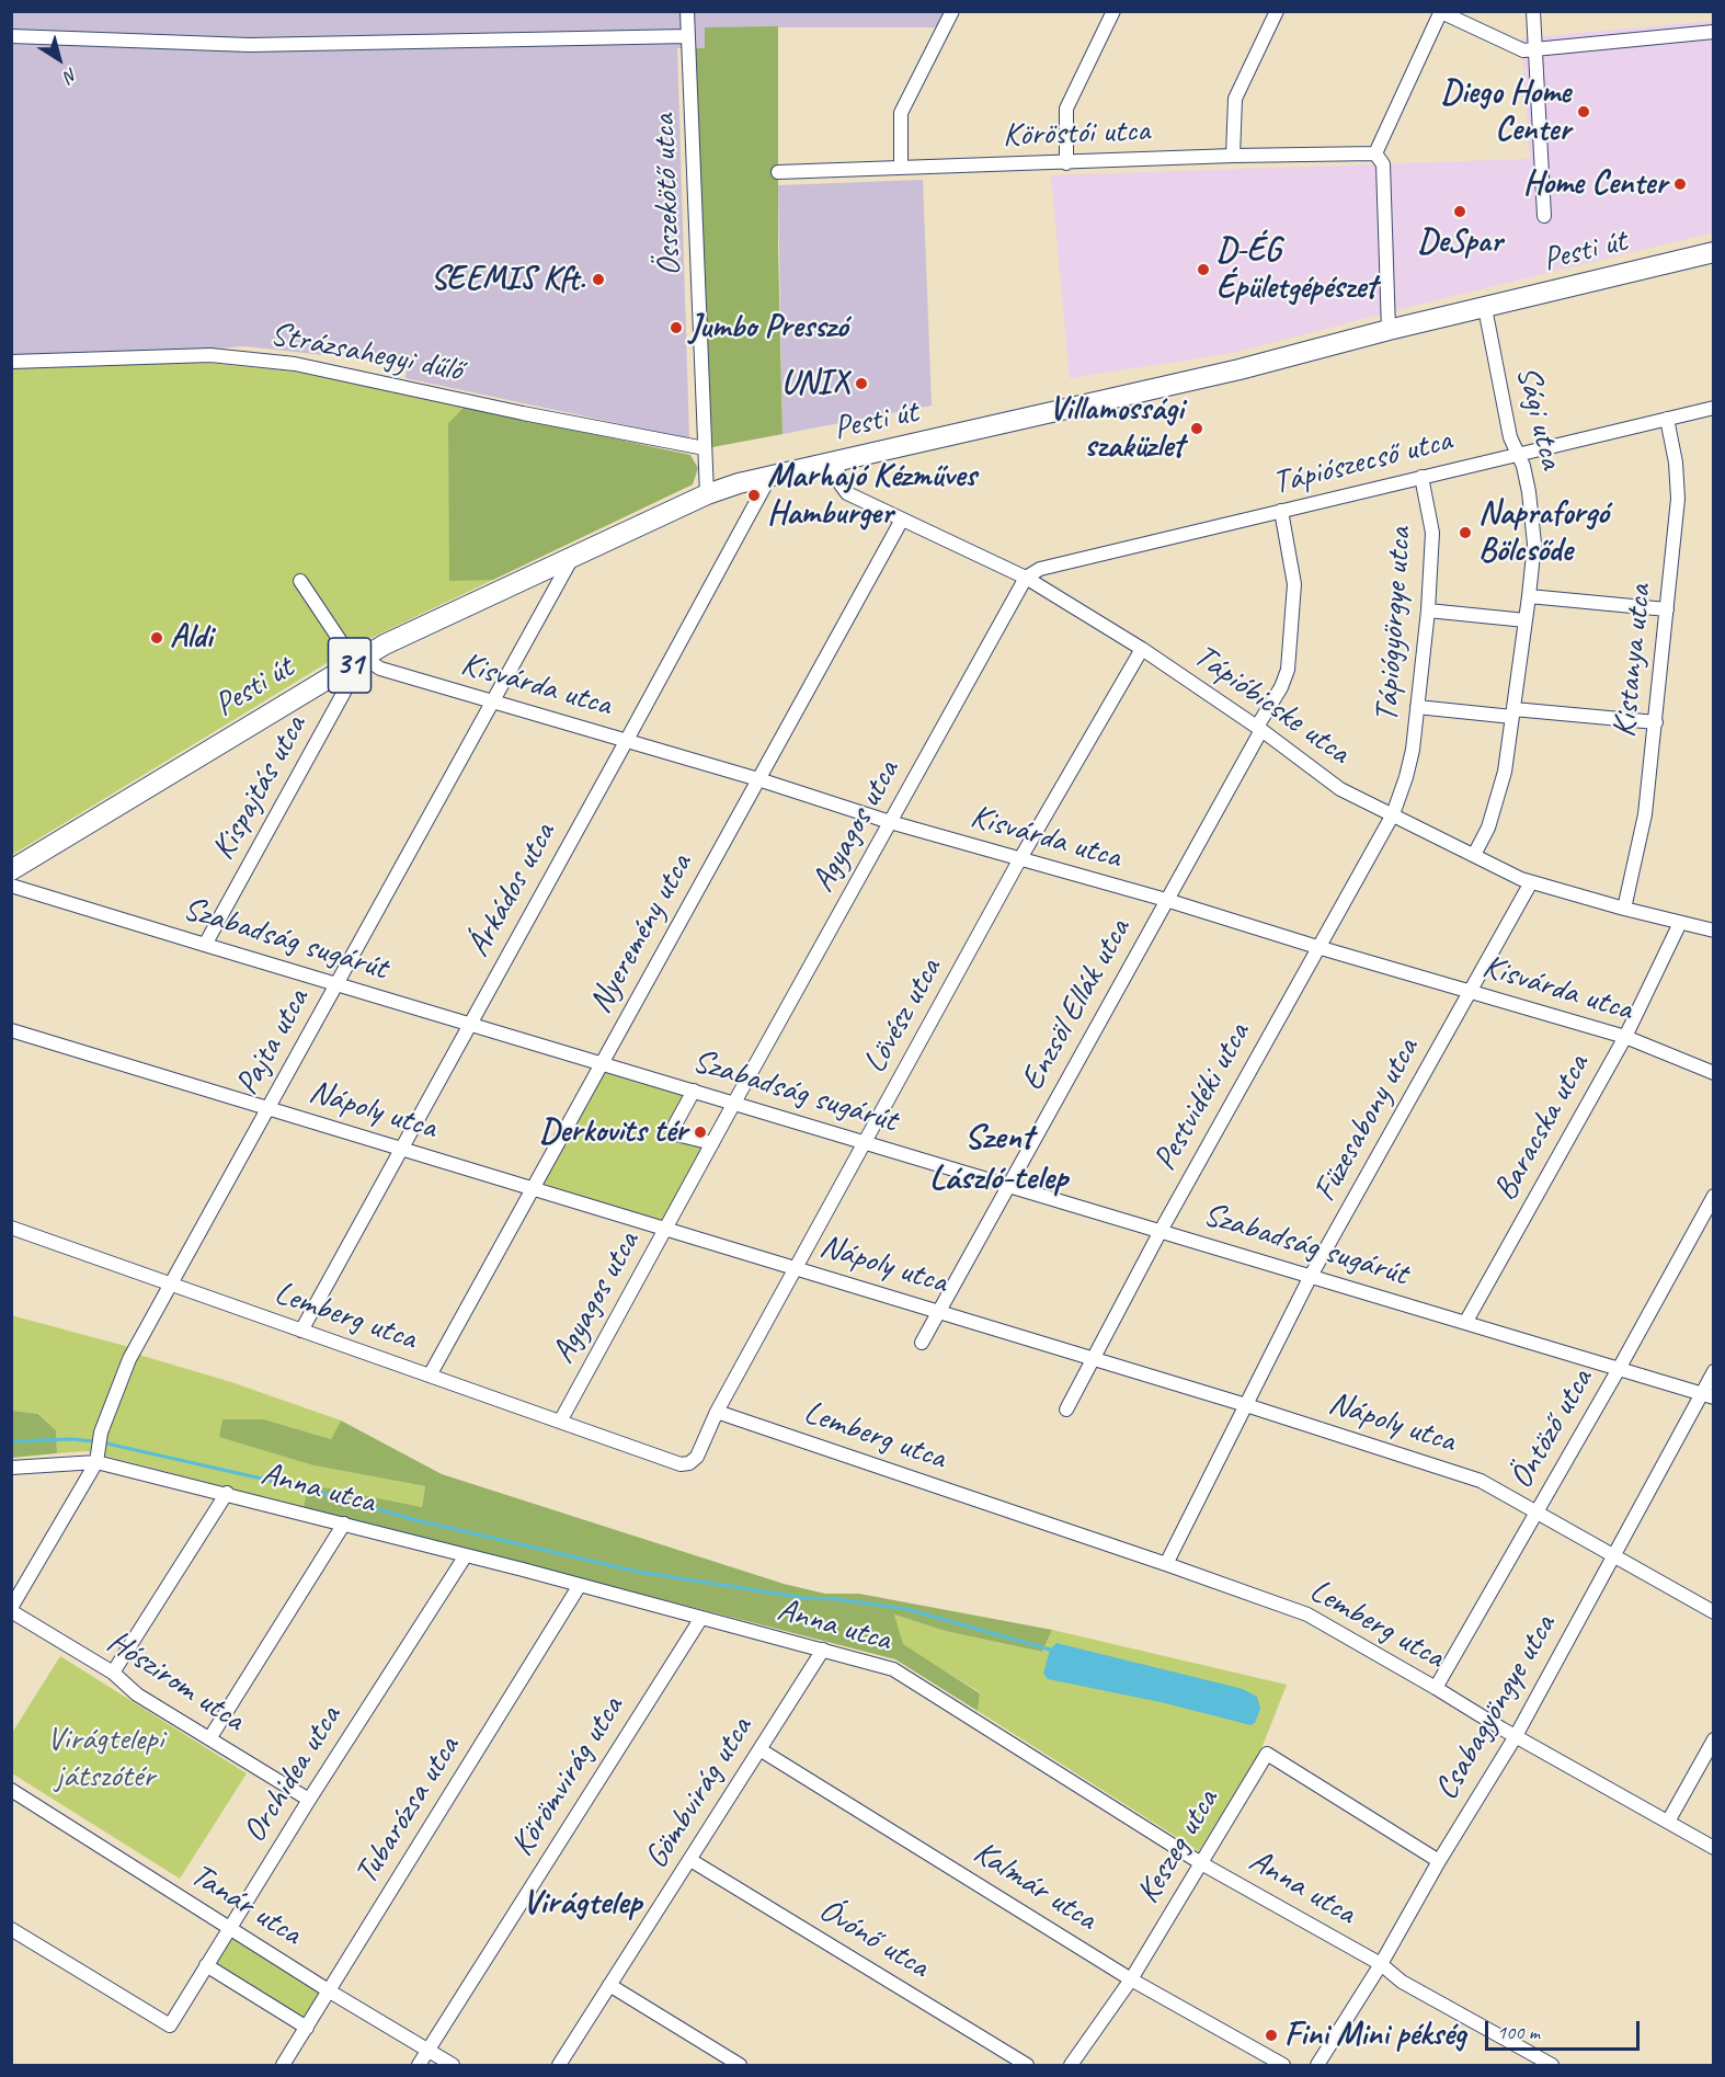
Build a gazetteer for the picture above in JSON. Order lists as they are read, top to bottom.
{
  "streets": {
    "main road": ["Pesti út", "31"],
    "street": [
      "Köröstói utca",
      "Összekötő utca",
      "Strázsahegyi dűlő",
      "Sági utca",
      "Tápiószecső utca",
      "Tápiógyörgye utca",
      "Kistanya utca",
      "Kisvárda utca",
      "Tápióbicske utca",
      "Kispajtás utca",
      "Agyagos utca",
      "Árkádos utca",
      "Nyeremény utca",
      "Szabadság sugárút",
      "Enzsöl Ellák utca",
      "Lövész utca",
      "Pajta utca",
      "Pestvidéki utca",
      "Nápoly utca",
      "Füzesabony utca",
      "Baracska utca",
      "Lemberg utca",
      "Öntöző utca",
      "Anna utca",
      "Hószirom utca",
      "Csabagyöngye utca",
      "Orchidea utca",
      "Körömvirág utca",
      "Gömbvirág utca",
      "Tubarózsa utca",
      "Keszeg utca",
      "Kalmár utca",
      "Tanár utca",
      "Óvónő utca"
    ]
  },
  "crossings": [
    ["Összekötő utca", "Pesti út"],
    ["Összekötő utca", "Strázsahegyi dűlő"],
    ["Pesti út", "Sági utca"],
    ["Pesti út", "Kisvárda utca"],
    ["Pesti út", "Tápióbicske utca"],
    ["Pesti út", "Kispajtás utca"],
    ["Pesti út", "Árkádos utca"],
    ["Pesti út", "Pajta utca"],
    ["Sági utca", "Tápiószecső utca"],
    ["Sági utca", "Tápióbicske utca"],
    ["Tápiószecső utca", "Tápiógyörgye utca"],
    ["Tápiószecső utca", "Kistanya utca"],
    ["Tápiószecső utca", "Tápióbicske utca"],
    ["Tápiószecső utca", "Agyagos utca"],
    ["Tápiószecső utca", "Enzsöl Ellák utca"],
    ["Tápiógyörgye utca", "Tápióbicske utca"],
    ["Tápiógyörgye utca", "Pestvidéki utca"],
    ["Kistanya utca", "Tápióbicske utca"],
    ["Kisvárda utca", "Kispajtás utca"],
    ["Kisvárda utca", "Agyagos utca"],
    ["Kisvárda utca", "Árkádos utca"],
    ["Kisvárda utca", "Nyeremény utca"],
    ["Kisvárda utca", "Enzsöl Ellák utca"],
    ["Kisvárda utca", "Lövész utca"],
    ["Kisvárda utca", "Pajta utca"],
    ["Kisvárda utca", "Pestvidéki utca"],
    ["Kisvárda utca", "Füzesabony utca"],
    ["Kisvárda utca", "Baracska utca"],
    ["Tápióbicske utca", "Agyagos utca"],
    ["Tápióbicske utca", "Nyeremény utca"],
    ["Tápióbicske utca", "Enzsöl Ellák utca"],
    ["Tápióbicske utca", "Lövész utca"],
    ["Tápióbicske utca", "Pestvidéki utca"],
    ["Tápióbicske utca", "Füzesabony utca"],
    ["Tápióbicske utca", "Baracska utca"],
    ["Kispajtás utca", "Szabadság sugárút"],
    ["Agyagos utca", "Szabadság sugárút"],
    ["Agyagos utca", "Nápoly utca"],
    ["Agyagos utca", "Lemberg utca"],
    ["Árkádos utca", "Szabadság sugárút"],
    ["Árkádos utca", "Nápoly utca"],
    ["Árkádos utca", "Lemberg utca"],
    ["Nyeremény utca", "Szabadság sugárút"],
    ["Nyeremény utca", "Nápoly utca"],
    ["Nyeremény utca", "Lemberg utca"],
    ["Szabadság sugárút", "Enzsöl Ellák utca"],
    ["Szabadság sugárút", "Lövész utca"],
    ["Szabadság sugárút", "Pajta utca"],
    ["Szabadság sugárút", "Pestvidéki utca"],
    ["Szabadság sugárút", "Füzesabony utca"],
    ["Szabadság sugárút", "Baracska utca"],
    ["Szabadság sugárút", "Öntöző utca"],
    ["Szabadság sugárút", "Csabagyöngye utca"],
    ["Enzsöl Ellák utca", "Nápoly utca"],
    ["Lövész utca", "Nápoly utca"],
    ["Lövész utca", "Lemberg utca"],
    ["Pajta utca", "Nápoly utca"],
    ["Pajta utca", "Lemberg utca"],
    ["Pajta utca", "Anna utca"],
    ["Pestvidéki utca", "Nápoly utca"],
    ["Nápoly utca", "Füzesabony utca"],
    ["Nápoly utca", "Öntöző utca"],
    ["Nápoly utca", "Csabagyöngye utca"],
    ["Füzesabony utca", "Lemberg utca"],
    ["Lemberg utca", "Öntöző utca"],
    ["Lemberg utca", "Csabagyöngye utca"],
    ["Anna utca", "Csabagyöngye utca"],
    ["Anna utca", "Orchidea utca"],
    ["Anna utca", "Körömvirág utca"],
    ["Anna utca", "Gömbvirág utca"],
    ["Anna utca", "Tubarózsa utca"],
    ["Anna utca", "Keszeg utca"],
    ["Hószirom utca", "Orchidea utca"],
    ["Csabagyöngye utca", "Keszeg utca"],
    ["Orchidea utca", "Tanár utca"],
    ["Körömvirág utca", "Tanár utca"],
    ["Gömbvirág utca", "Kalmár utca"],
    ["Gömbvirág utca", "Óvónő utca"],
    ["Tubarózsa utca", "Tanár utca"],
    ["Keszeg utca", "Kalmár utca"]
  ],
  "districts": ["Szent László-telep", "Virágtelep"],
  "parks": ["Virágtelepi játszótér"],
  "places": [
    "Diego Home Center",
    "Home Center",
    "DeSpar",
    "D-ÉG Épületgépészet",
    "SEEMIS Kft.",
    "Jumbo Presszó",
    "UNIX",
    "Villamossági szaküzlet",
    "Marhajó Kézműves Hamburger",
    "Napraforgó Bölcsőde",
    "Aldi",
    "Derkovits tér",
    "Fini Mini pékség"
  ],
  "scale_bar": "100 m",
  "north": "bottom right"
}
